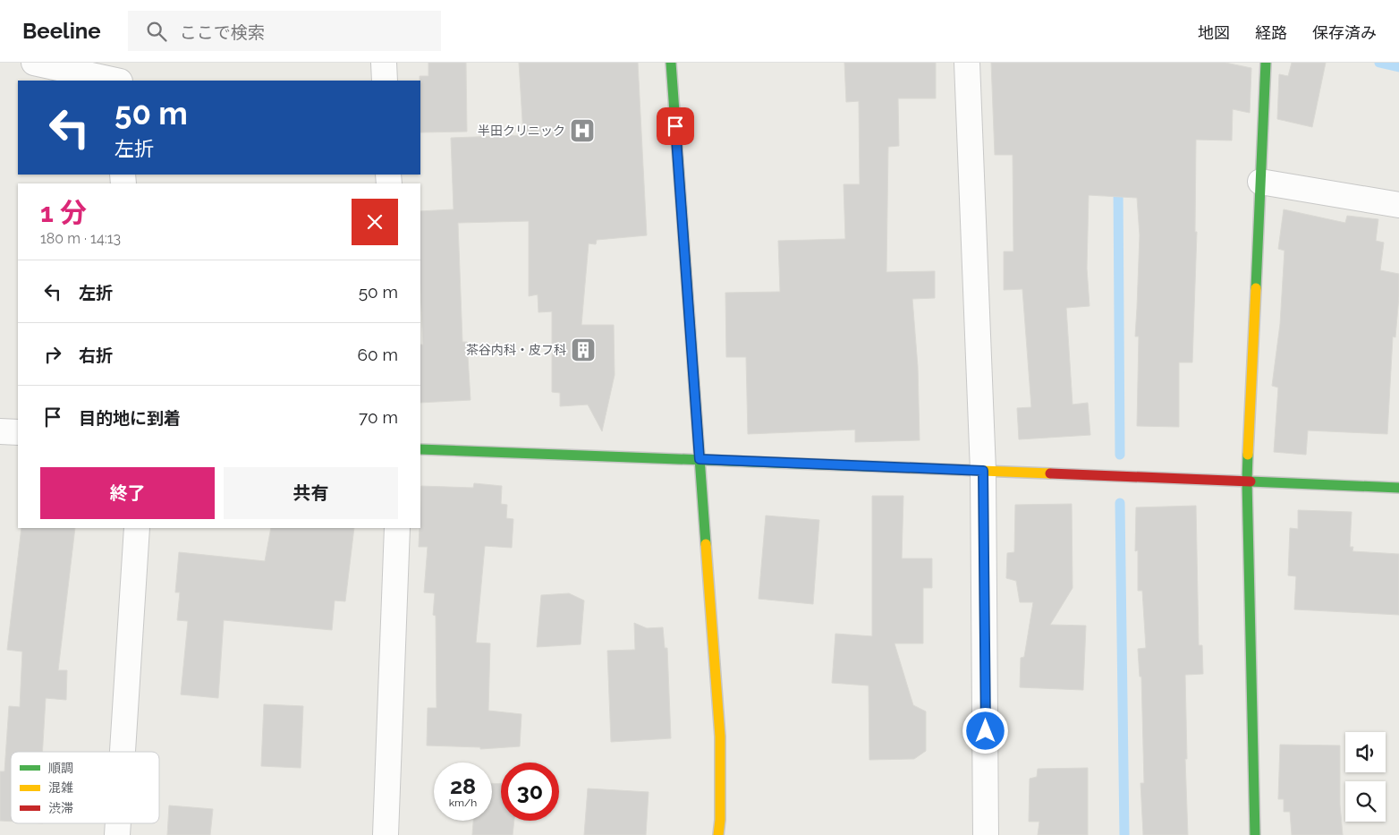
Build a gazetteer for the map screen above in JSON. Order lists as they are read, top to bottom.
{
  "places": {
    "hospital": ["半田クリニック"],
    "building": ["茶谷内科・皮フ科"]
  },
  "legend": ["順調", "混雑", "渋滞"],
  "page": {
    "header": "Beeline",
    "search": "ここで検索",
    "nav": ["地図", "経路", "保存済み"],
    "turn": ["50 m", "左折"],
    "heading": ["1 分", "180 m · 14:13"],
    "list": [
      {
        "name": "左折",
        "value": "50 m"
      },
      {
        "name": "右折",
        "value": "60 m"
      },
      {
        "name": "目的地に到着",
        "value": "70 m"
      }
    ],
    "buttons": ["終了", "共有"],
    "speed": "28 km/h",
    "limit": "30"
  }
}
